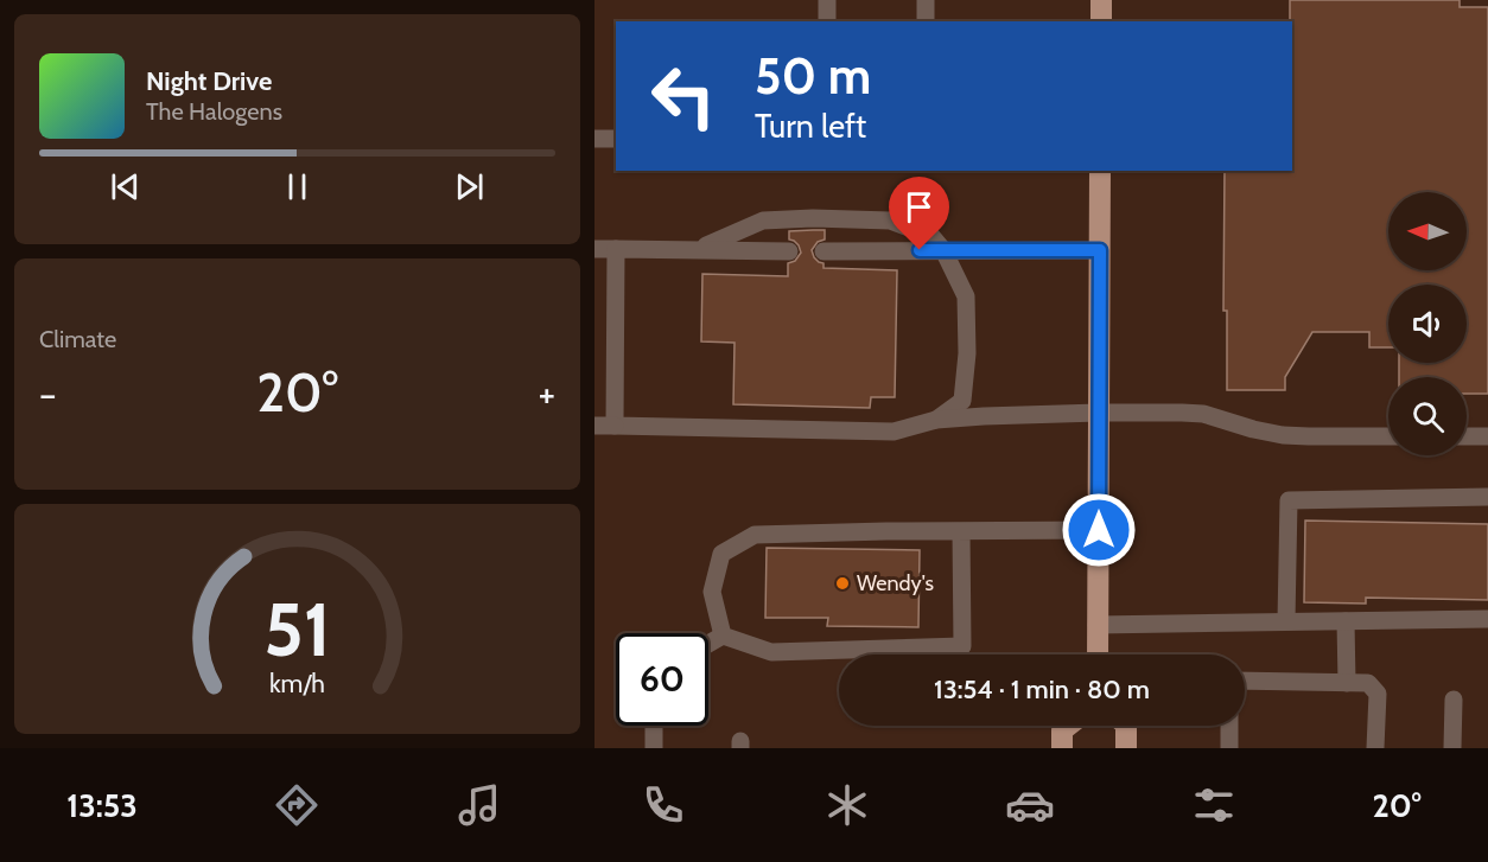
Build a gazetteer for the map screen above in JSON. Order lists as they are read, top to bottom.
{
  "places": ["Wendy's"],
  "north": "left",
  "page": {
    "turn": ["50 m", "Turn left"],
    "song": ["Night Drive", "The Halogens"],
    "tile": "Climate",
    "heat": ["−", "20°", "+"],
    "limit": "60",
    "trip": "13:54 · 1 min · 80 m",
    "tabs": ["13:53", "20°"],
    "gauge": ["51", "km/h"]
  }
}
